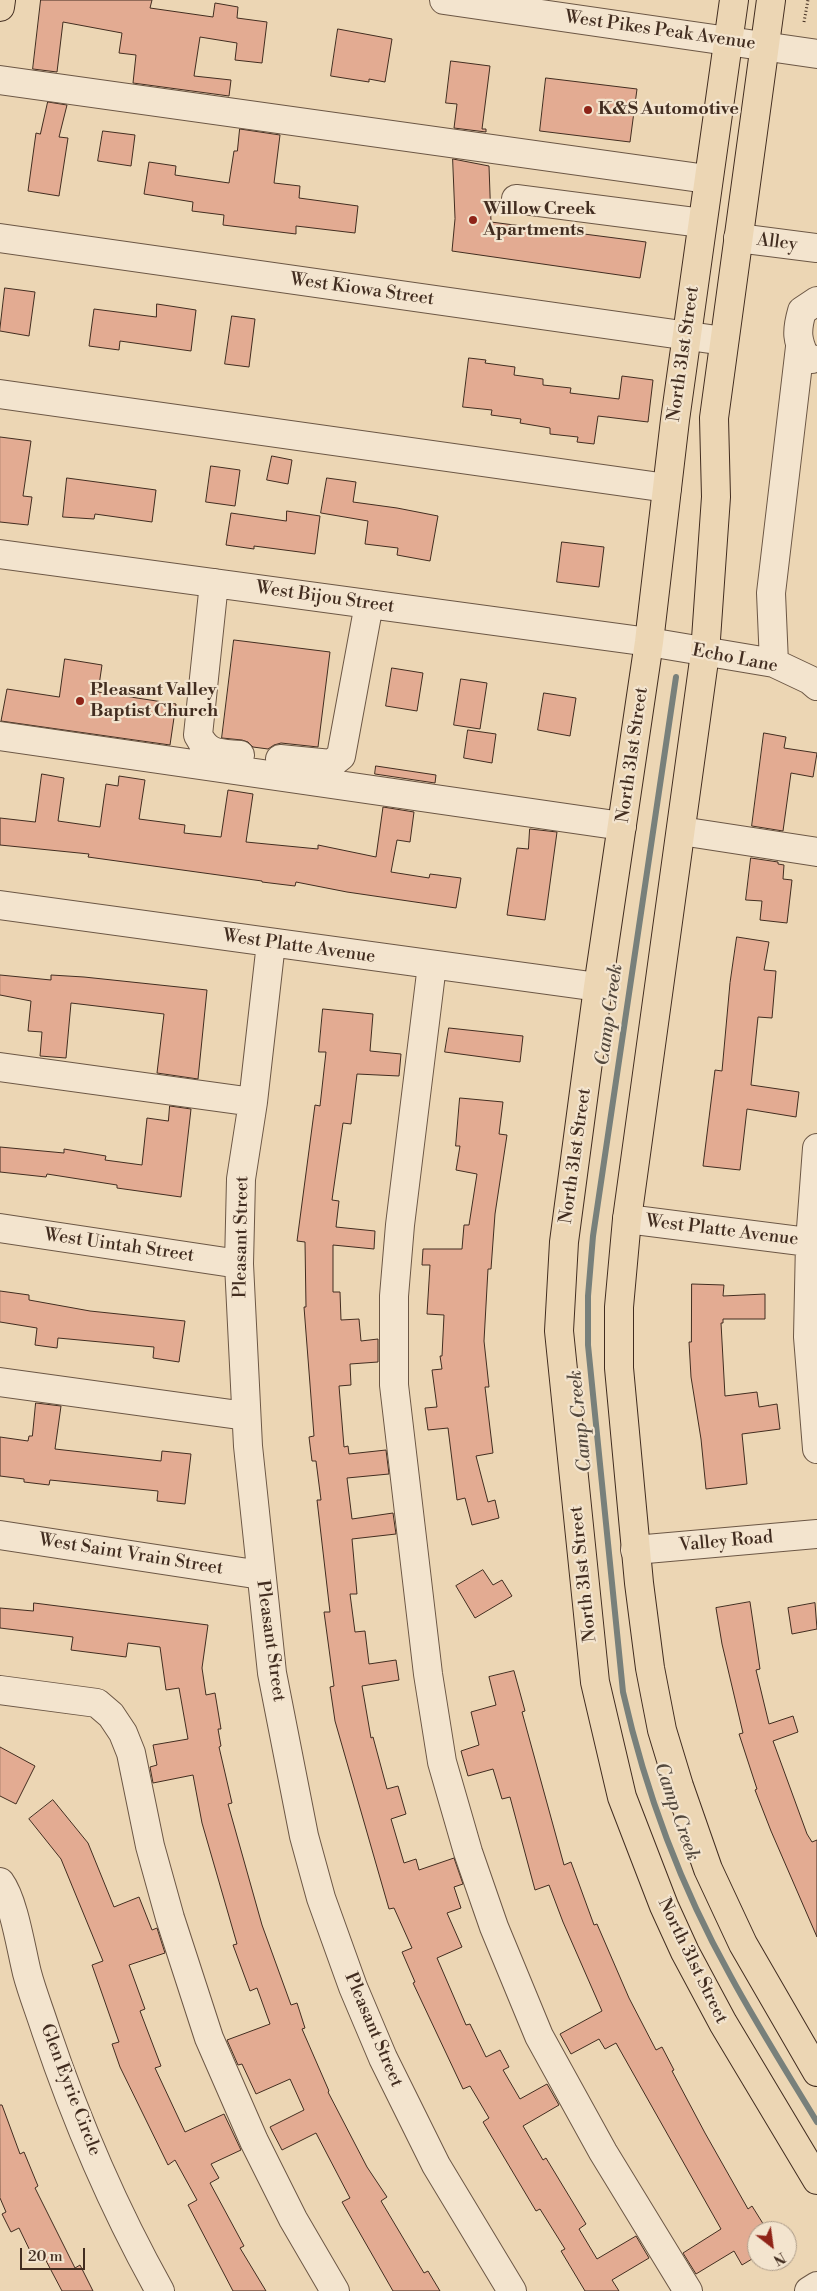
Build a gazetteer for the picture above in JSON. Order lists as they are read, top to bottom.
{
  "streets": {
    "main road": ["North 31st Street"],
    "street": [
      "West Pikes Peak Avenue",
      "Alley",
      "West Kiowa Street",
      "West Bijou Street",
      "Echo Lane",
      "West Platte Avenue",
      "Pleasant Street",
      "West Uintah Street",
      "Valley Road",
      "West Saint Vrain Street",
      "Glen Eyrie Circle"
    ]
  },
  "crossings": [
    ["West Pikes Peak Avenue", "North 31st Street"],
    ["West Kiowa Street", "North 31st Street"],
    ["North 31st Street", "West Bijou Street"],
    ["North 31st Street", "Echo Lane"],
    ["North 31st Street", "West Platte Avenue"],
    ["West Bijou Street", "Echo Lane"],
    ["West Platte Avenue", "Pleasant Street"],
    ["Pleasant Street", "West Uintah Street"],
    ["Pleasant Street", "West Saint Vrain Street"]
  ],
  "water": ["Camp Creek"],
  "places": ["K&S Automotive", "Willow Creek Apartments", "Pleasant Valley Baptist Church"],
  "scale_bar": "20 m",
  "north": "bottom right"
}
